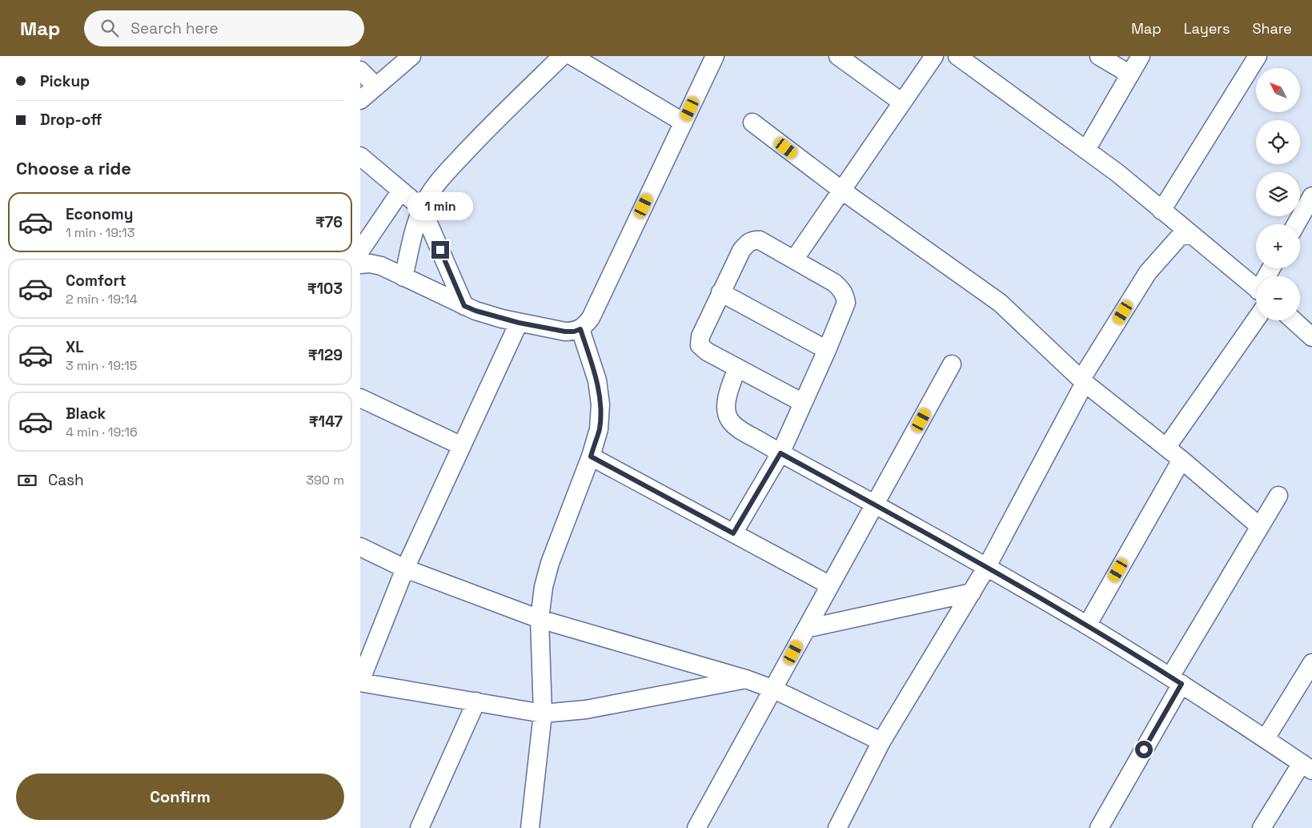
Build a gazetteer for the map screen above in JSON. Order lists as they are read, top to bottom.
{
  "north": "top left",
  "page": {
    "header": "Map",
    "search": "Search here",
    "nav": ["Map", "Layers", "Share"],
    "banner": ["Pickup", "Drop-off"],
    "map_buttons": ["+", "−"],
    "heading": "Choose a ride",
    "list": [
      {
        "name": "Economy",
        "note": "1 min · 19:13",
        "value": "₹76"
      },
      {
        "name": "Comfort",
        "note": "2 min · 19:14",
        "value": "₹103"
      },
      {
        "name": "XL",
        "note": "3 min · 19:15",
        "value": "₹129"
      },
      {
        "name": "Black",
        "note": "4 min · 19:16",
        "value": "₹147"
      }
    ],
    "bubble": "1 min",
    "pay": ["Cash", "390 m"],
    "buttons": "Confirm"
  }
}
